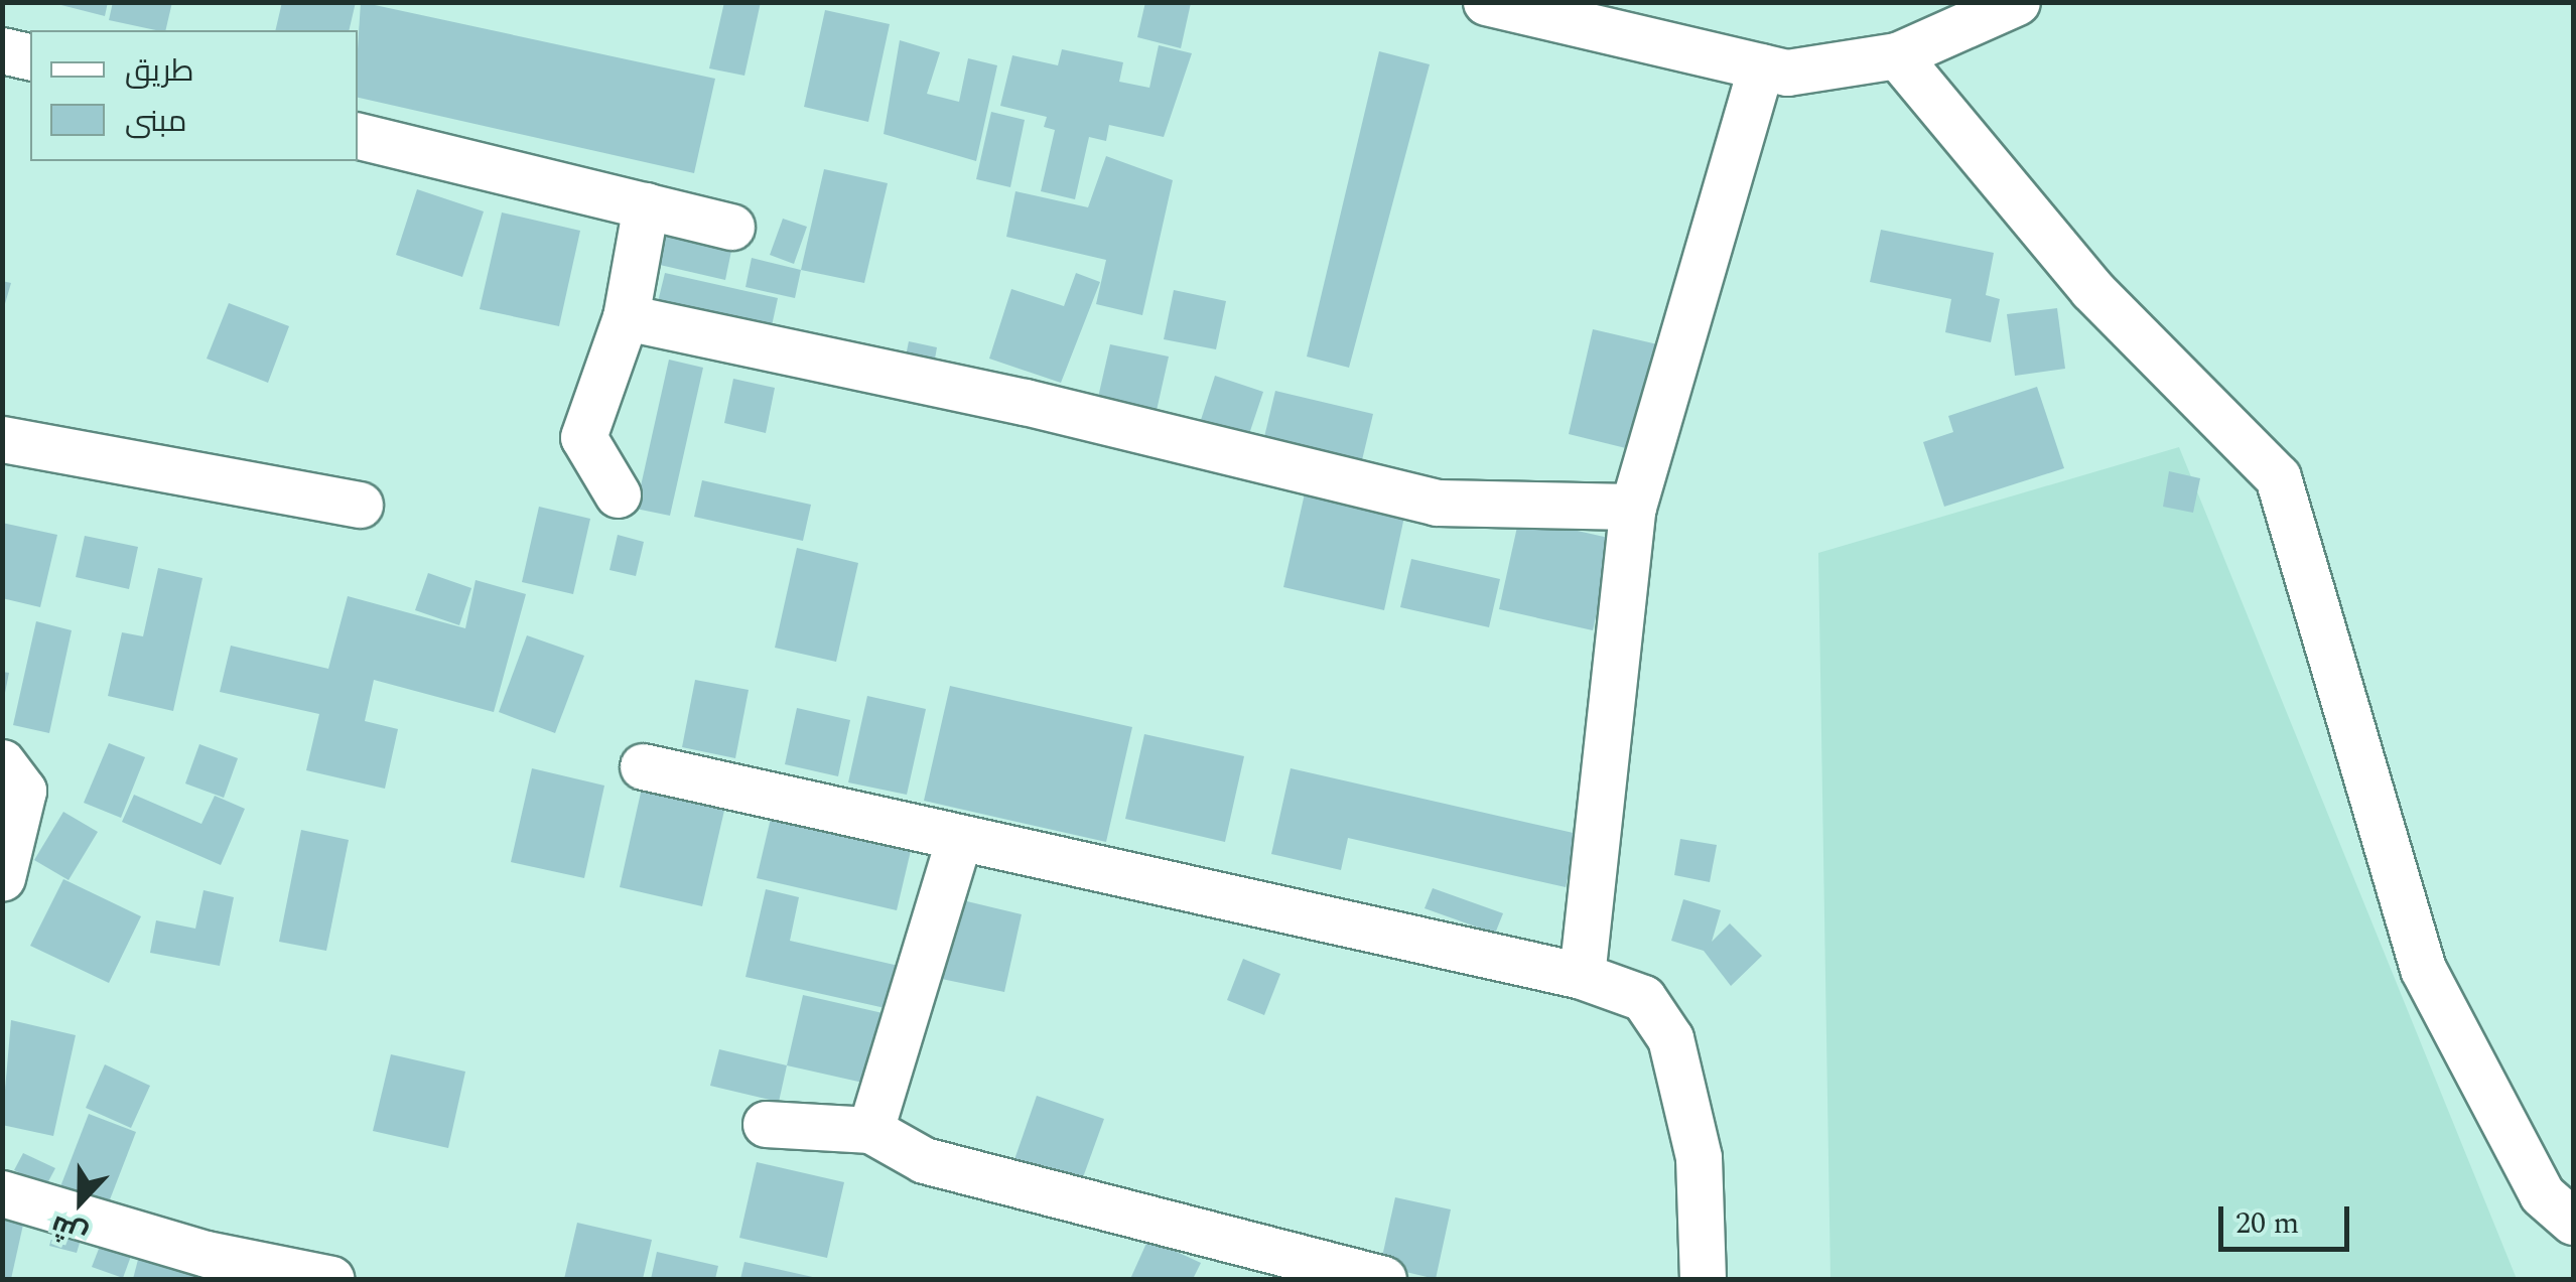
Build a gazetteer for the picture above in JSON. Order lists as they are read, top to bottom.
{
  "legend": ["طريق", "مبنى"],
  "scale_bar": "20 m",
  "north": "bottom"
}
